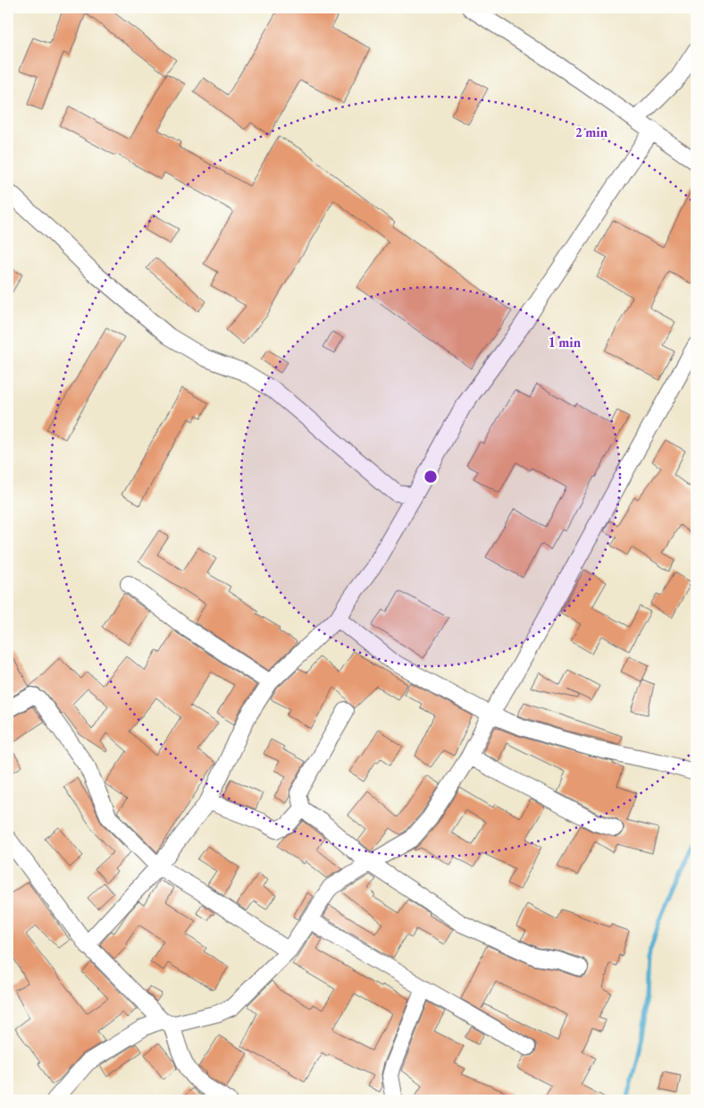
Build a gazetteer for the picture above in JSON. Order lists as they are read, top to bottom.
{
  "rings": ["2 min", "1 min"]
}
